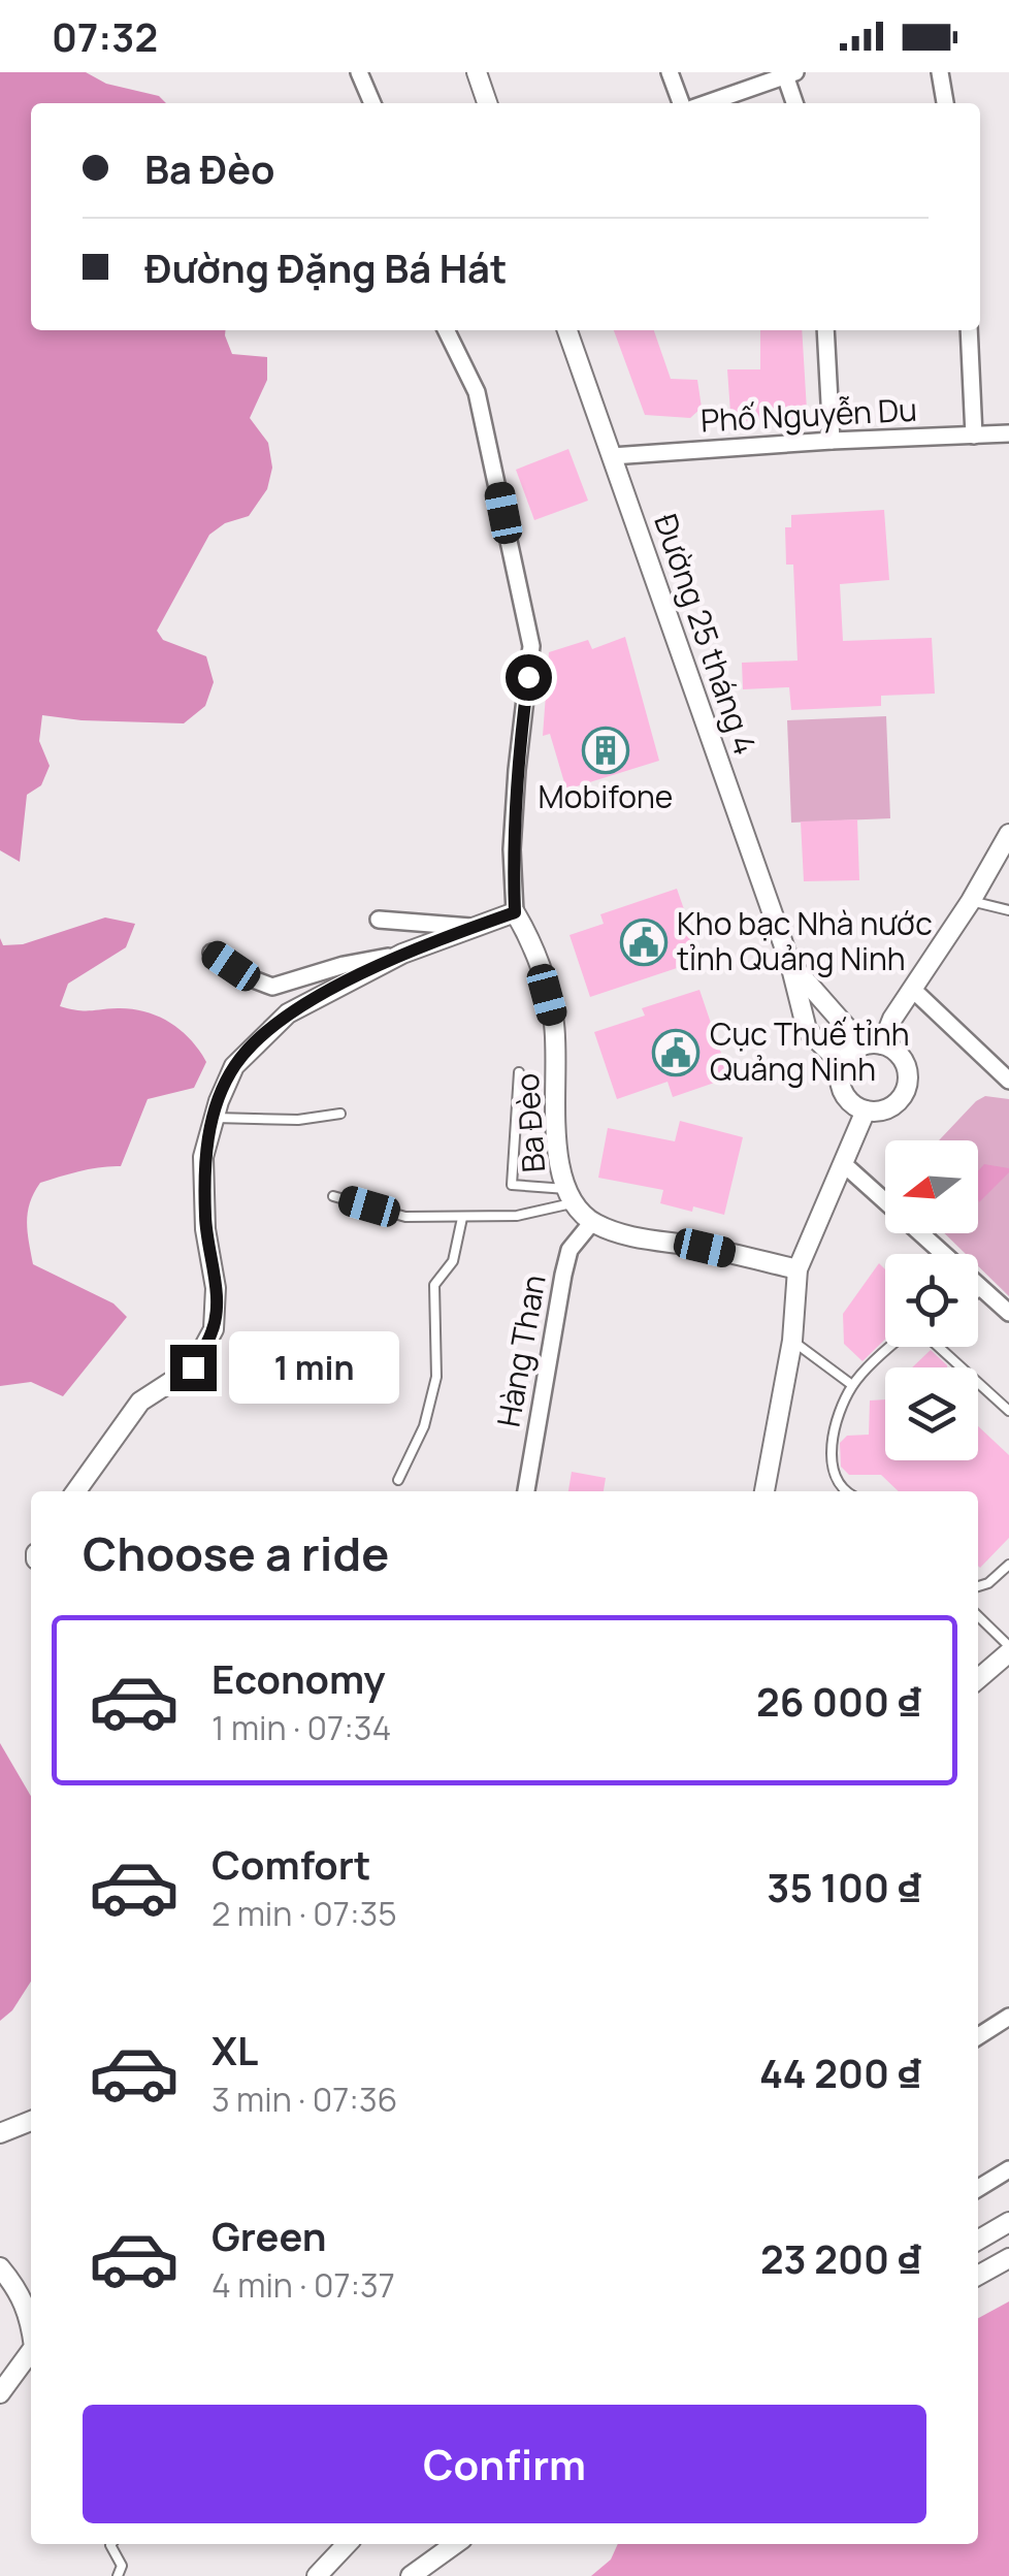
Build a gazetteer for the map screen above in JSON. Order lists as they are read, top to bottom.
{
  "streets": {
    "street": [
      "Phố Nguyễn Du",
      "Đường 25 tháng 4",
      "Ba Đèo",
      "Hàng Than"
    ]
  },
  "crossings": [
    ["Phố Nguyễn Du", "Đường 25 tháng 4"],
    ["Ba Đèo", "Hàng Than"]
  ],
  "places": {
    "building": ["Mobifone"],
    "public building": ["Kho bạc Nhà nước tỉnh Quảng Ninh", "Cục Thuế tỉnh Quảng Ninh"]
  },
  "north": "left",
  "page": {
    "status": "07:32",
    "banner": ["Ba Đèo", "Đường Đặng Bá Hát"],
    "bubble": "1 min",
    "heading": "Choose a ride",
    "list": [
      {
        "name": "Economy",
        "note": "1 min · 07:34",
        "value": "26 000 ₫"
      },
      {
        "name": "Comfort",
        "note": "2 min · 07:35",
        "value": "35 100 ₫"
      },
      {
        "name": "XL",
        "note": "3 min · 07:36",
        "value": "44 200 ₫"
      },
      {
        "name": "Green",
        "note": "4 min · 07:37",
        "value": "23 200 ₫"
      }
    ],
    "buttons": "Confirm"
  }
}
